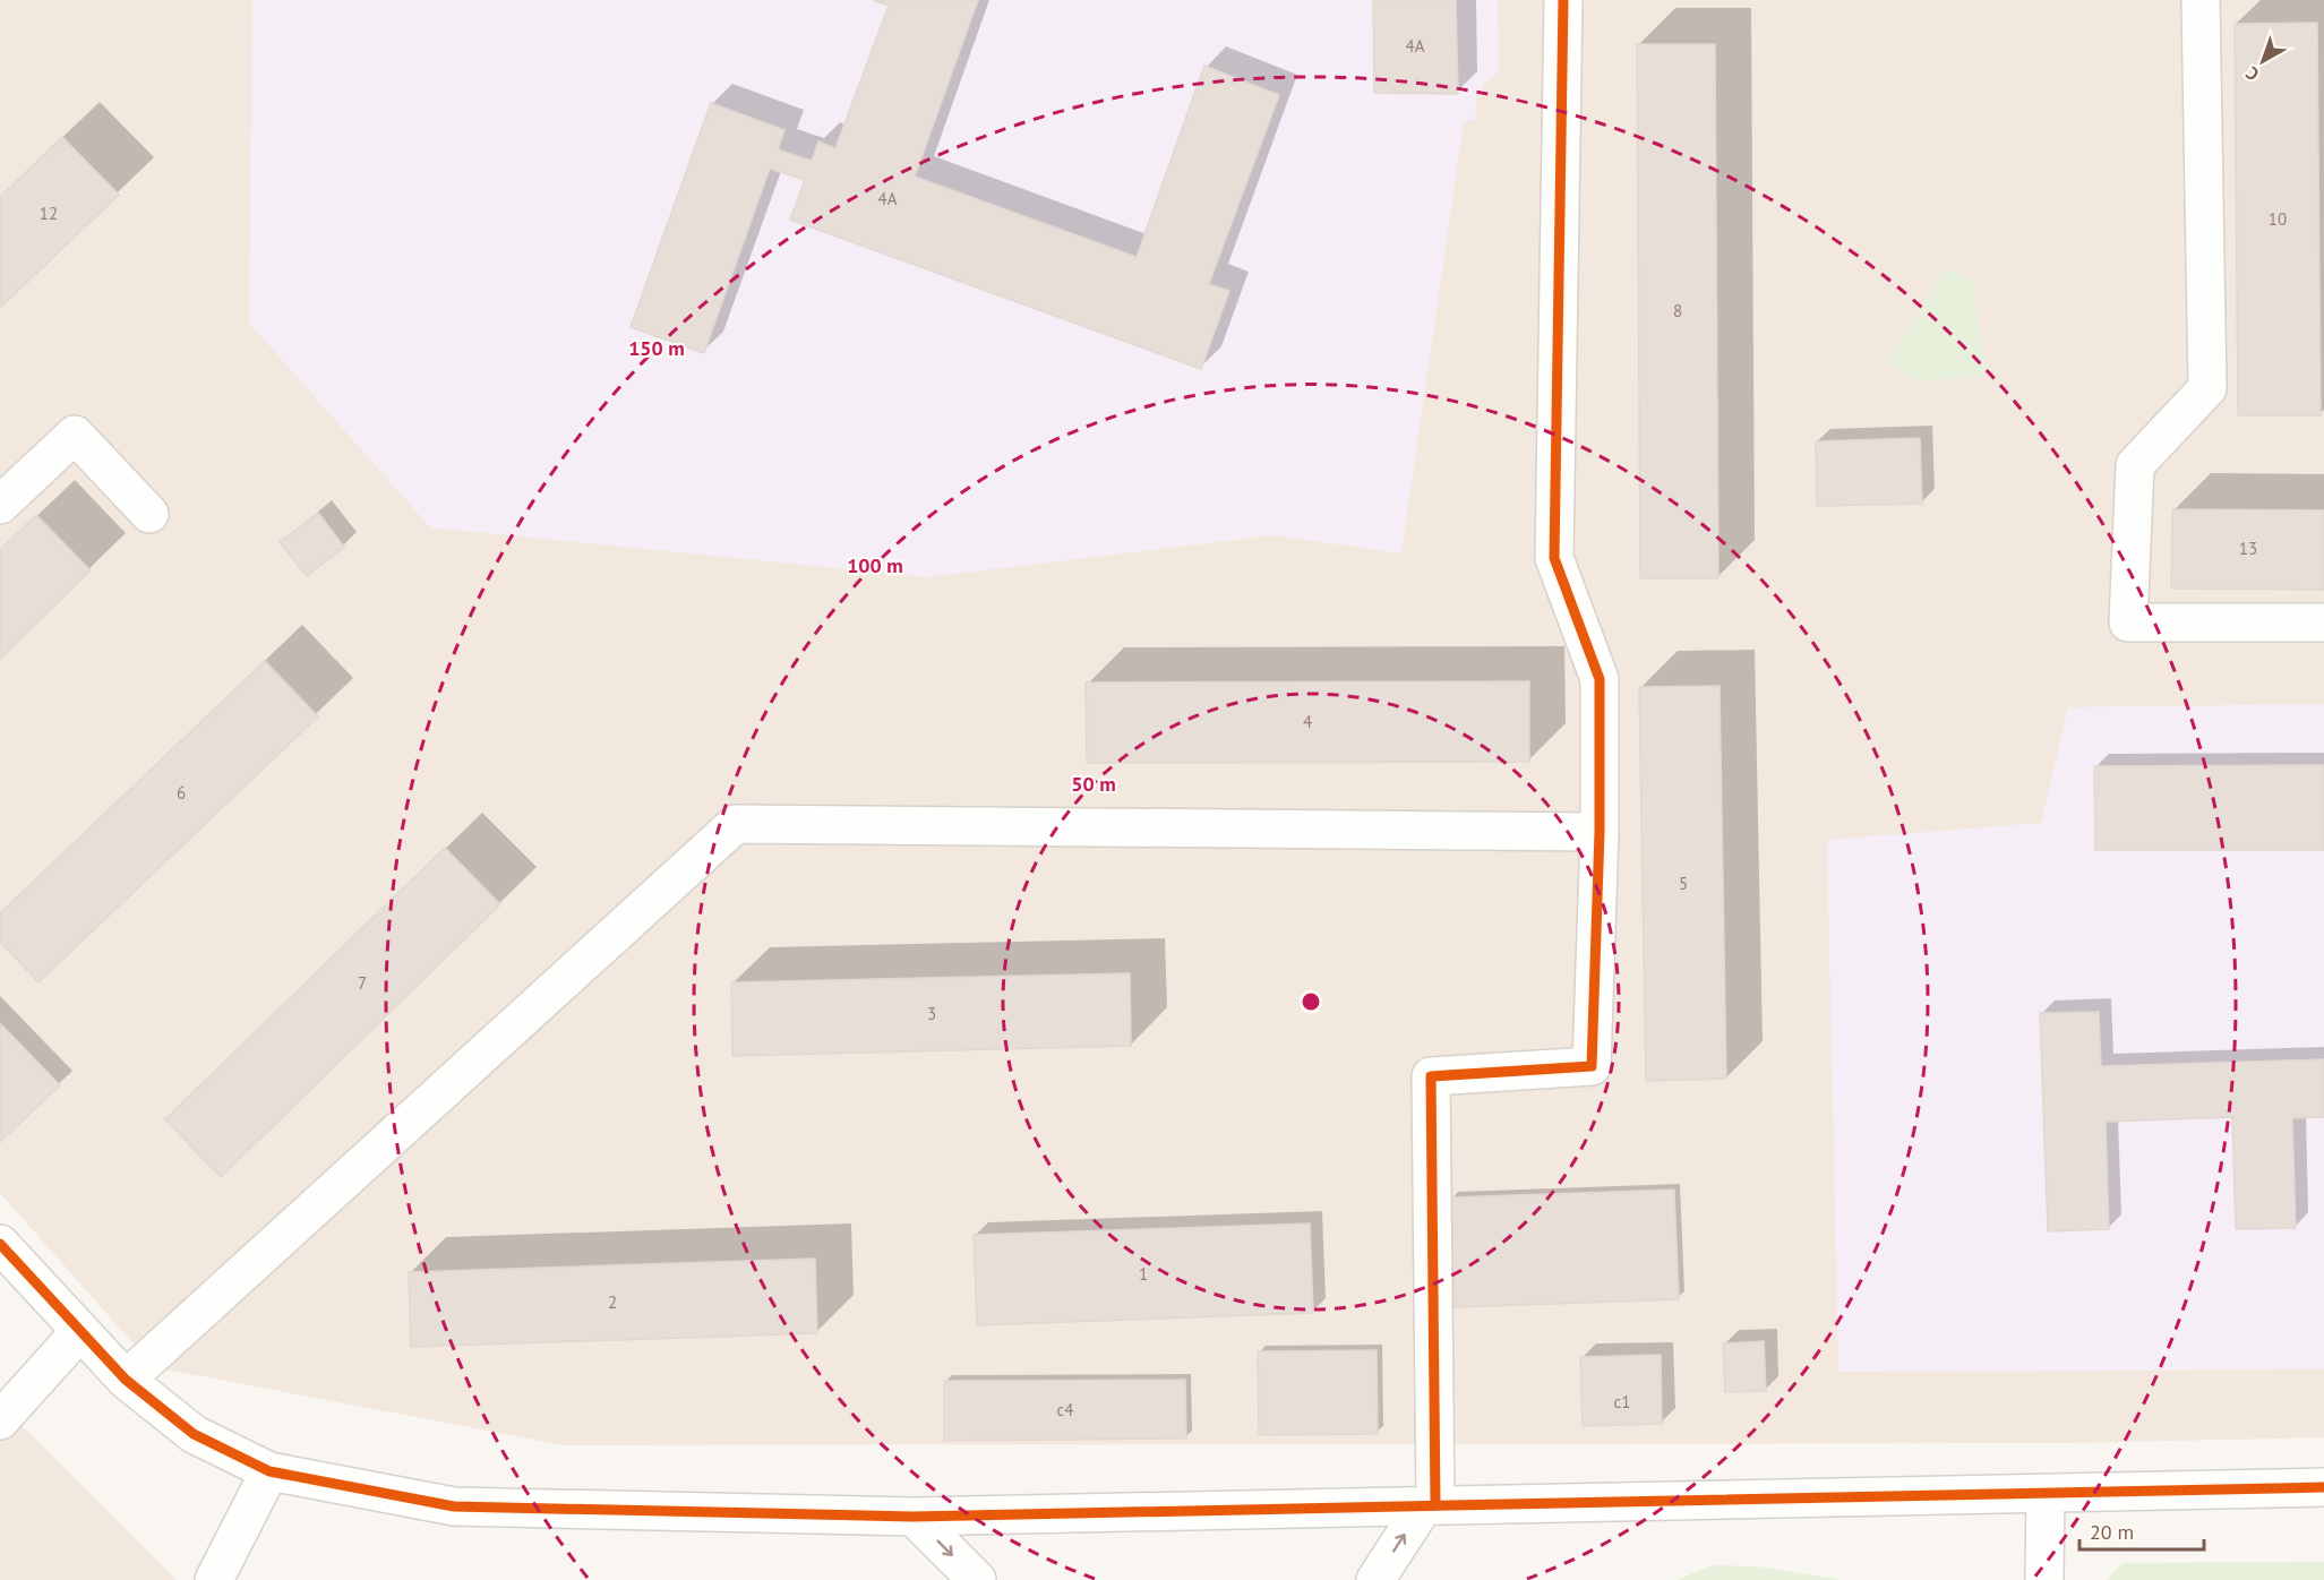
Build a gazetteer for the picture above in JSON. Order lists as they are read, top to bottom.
{
  "house_numbers": [
    "4А",
    "4А",
    "12",
    "10",
    "8",
    "13",
    "4",
    "6",
    "5",
    "7",
    "3",
    "1",
    "2",
    "с1",
    "с4"
  ],
  "scale_bar": "20 m",
  "north": "bottom left",
  "rings": ["150 m", "100 m", "50 m"]
}
